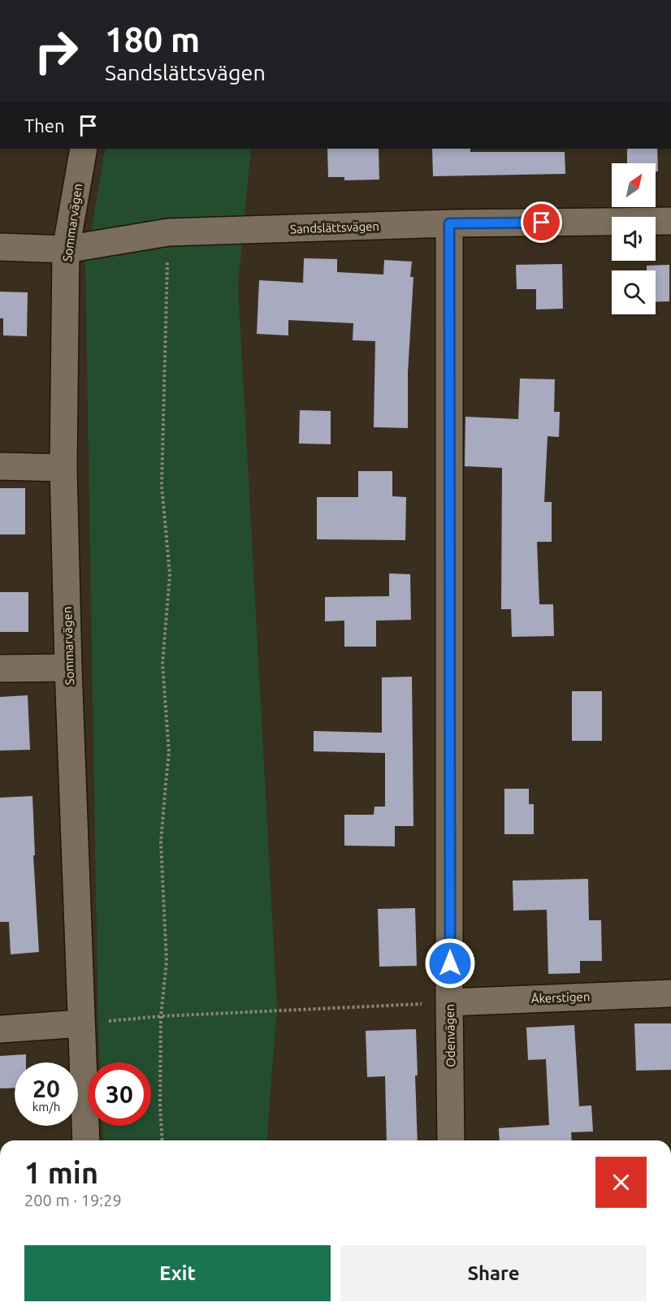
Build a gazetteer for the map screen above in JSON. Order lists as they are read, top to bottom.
{
  "streets": {
    "street": [
      "Sommarvägen",
      "Sandslättsvägen",
      "Åkerstigen",
      "Odenvägen"
    ]
  },
  "crossings": [
    ["Sommarvägen", "Sandslättsvägen"],
    ["Sandslättsvägen", "Odenvägen"],
    ["Åkerstigen", "Odenvägen"]
  ],
  "north": "top right",
  "page": {
    "turn": ["180 m", "Sandslättsvägen"],
    "then": "Then",
    "speed": "20 km/h",
    "limit": "30",
    "heading": ["1 min", "200 m · 19:29"],
    "buttons": ["Exit", "Share"]
  }
}
